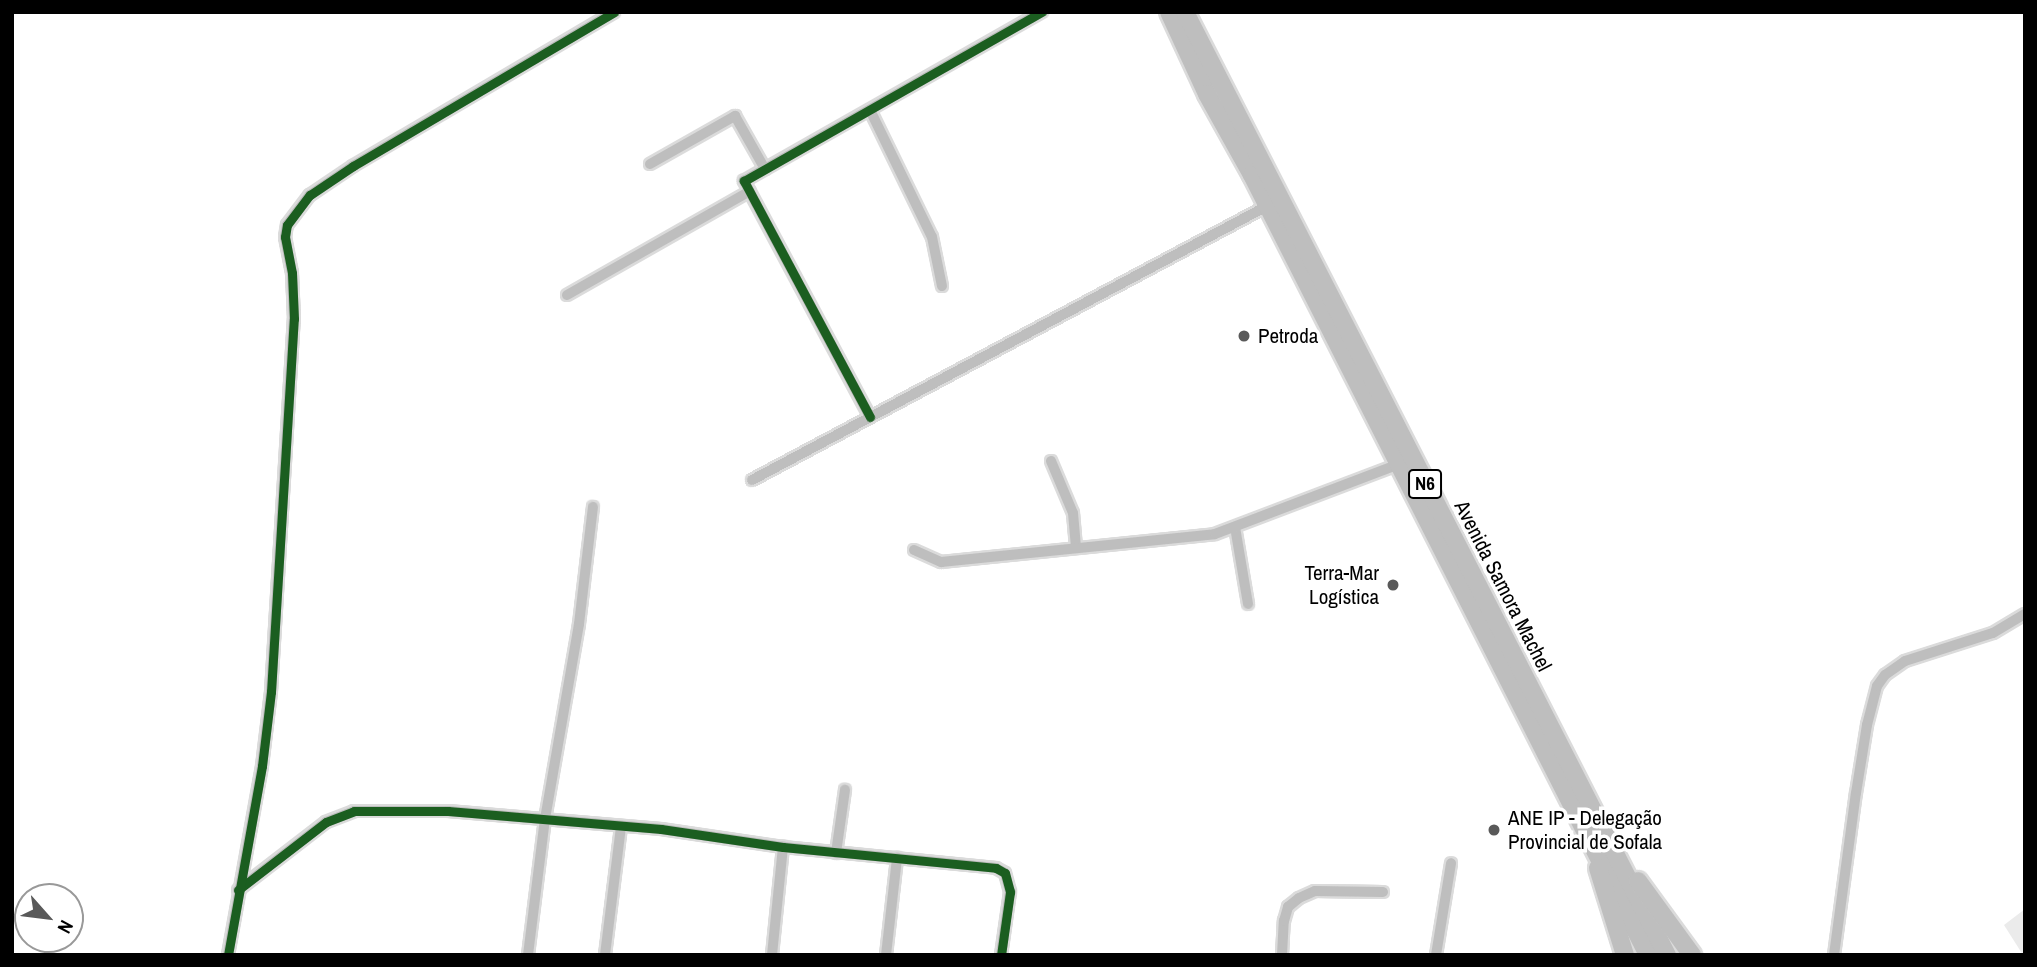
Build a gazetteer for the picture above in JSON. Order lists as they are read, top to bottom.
{
  "streets": {
    "highway": ["N6", "Avenida Samora Machel"]
  },
  "places": ["Petroda", "Terra-Mar Logística", "ANE IP - Delegação Provincial de Sofala"],
  "north": "bottom right"
}
